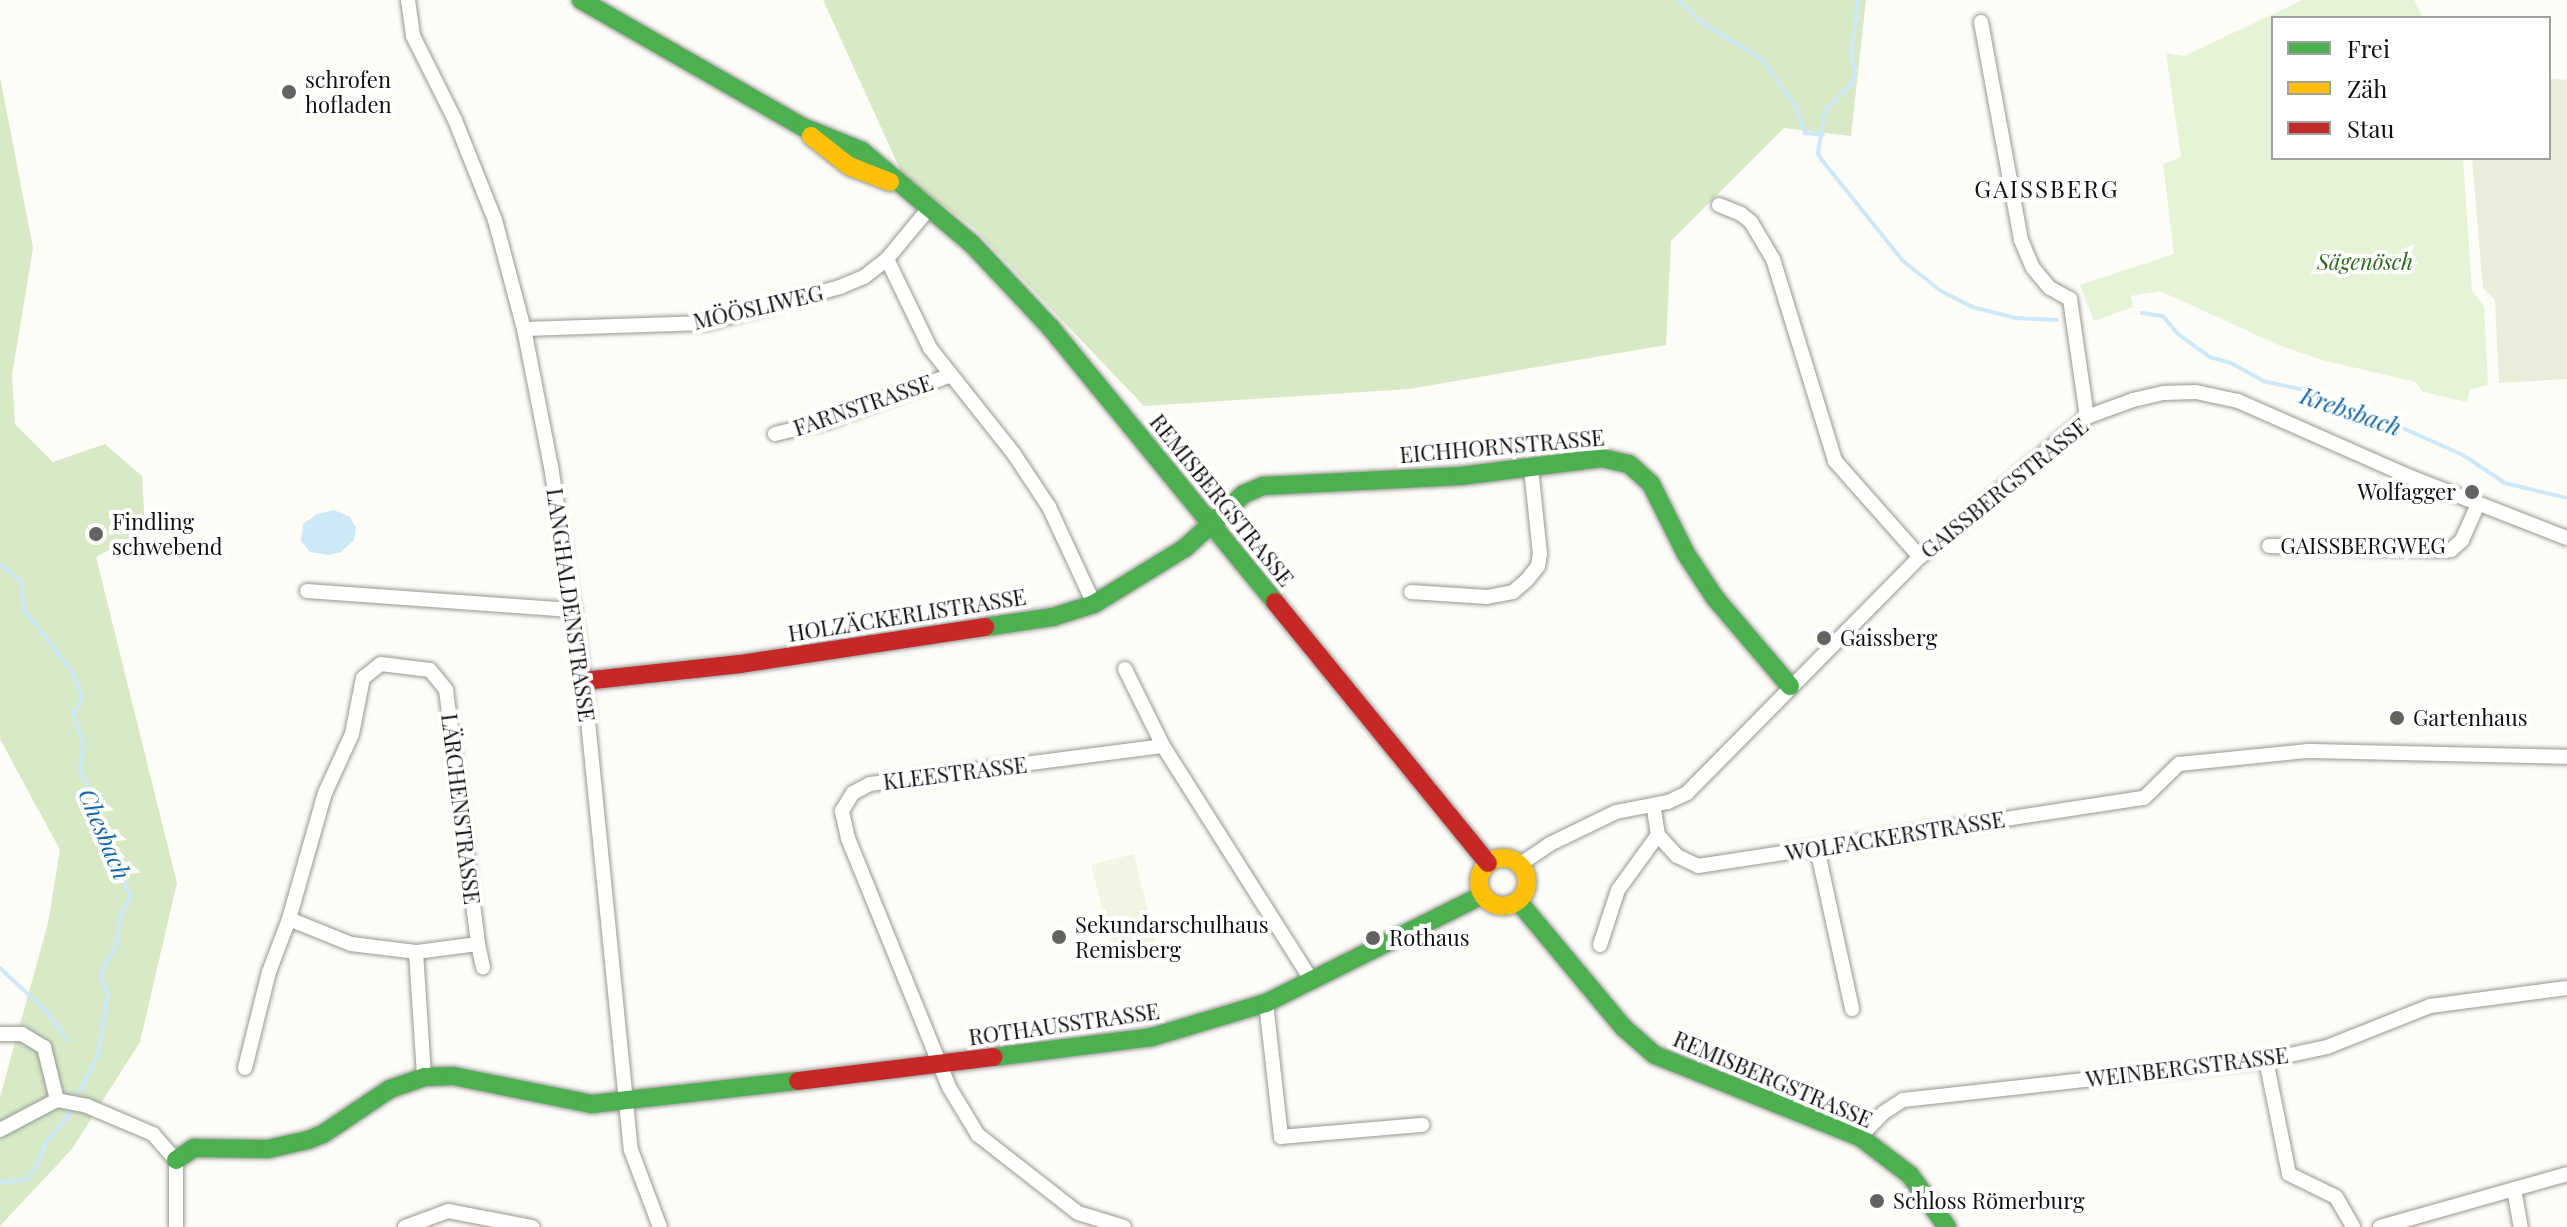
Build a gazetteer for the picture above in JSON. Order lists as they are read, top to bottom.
{
  "streets": {
    "street": [
      "MÖÖSLIWEG",
      "FARNSTRASSE",
      "EICHHORNSTRASSE",
      "GAISSBERGSTRASSE",
      "REMISBERGSTRASSE",
      "GAISSBERGWEG",
      "LANGHALDENSTRASSE",
      "HOLZÄCKERLISTRASSE",
      "KLEESTRASSE",
      "LÄRCHENSTRASSE",
      "WOLFACKERSTRASSE",
      "ROTHAUSSTRASSE",
      "WEINBERGSTRASSE"
    ]
  },
  "crossings": [
    ["MÖÖSLIWEG", "REMISBERGSTRASSE"],
    ["MÖÖSLIWEG", "LANGHALDENSTRASSE"],
    ["EICHHORNSTRASSE", "GAISSBERGSTRASSE"],
    ["EICHHORNSTRASSE", "REMISBERGSTRASSE"],
    ["EICHHORNSTRASSE", "HOLZÄCKERLISTRASSE"],
    ["GAISSBERGSTRASSE", "REMISBERGSTRASSE"],
    ["GAISSBERGSTRASSE", "GAISSBERGWEG"],
    ["GAISSBERGSTRASSE", "ROTHAUSSTRASSE"],
    ["REMISBERGSTRASSE", "HOLZÄCKERLISTRASSE"],
    ["REMISBERGSTRASSE", "ROTHAUSSTRASSE"],
    ["REMISBERGSTRASSE", "WEINBERGSTRASSE"],
    ["LANGHALDENSTRASSE", "HOLZÄCKERLISTRASSE"],
    ["LANGHALDENSTRASSE", "ROTHAUSSTRASSE"],
    ["KLEESTRASSE", "ROTHAUSSTRASSE"]
  ],
  "districts": ["GAISSBERG"],
  "water": ["Krebsbach", "Chesbach"],
  "parks": ["Sägenösch"],
  "places": [
    "schrofen hofladen",
    "Wolfagger",
    "Findling schwebend",
    "Gaissberg",
    "Gartenhaus",
    "Sekundarschulhaus Remisberg",
    "Rothaus",
    "Schloss Römerburg"
  ],
  "legend": ["Frei", "Zäh", "Stau"]
}
